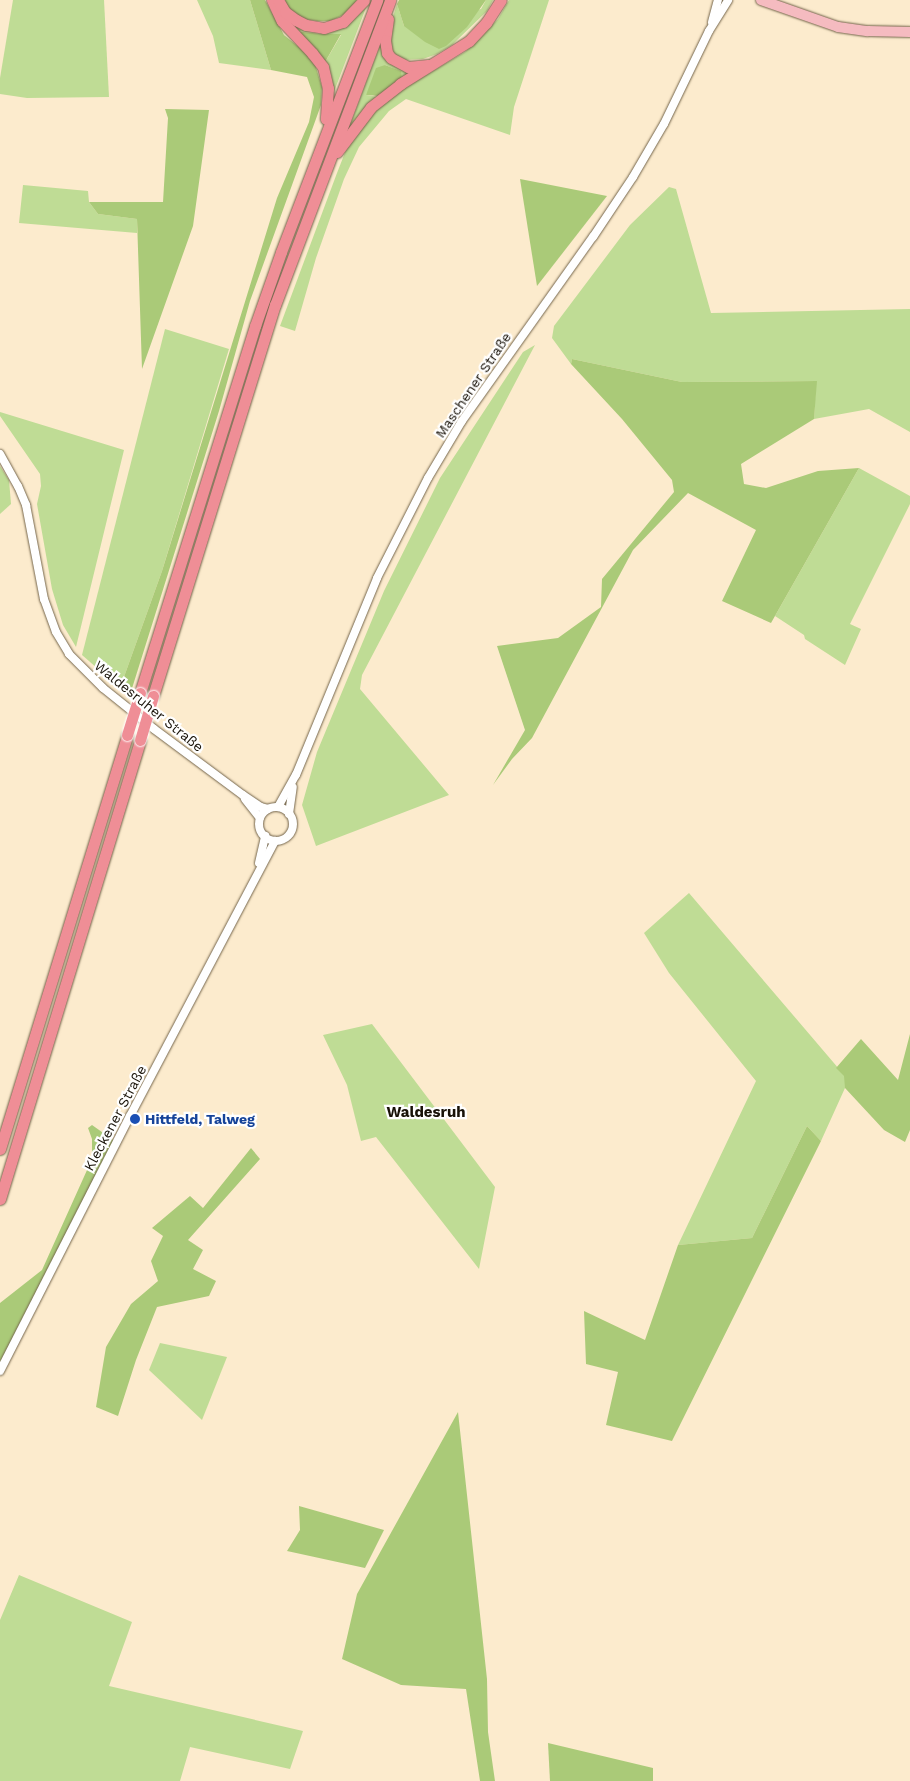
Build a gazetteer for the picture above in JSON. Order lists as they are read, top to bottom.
{
  "streets": {
    "street": ["Maschener Straße", "Waldesruher Straße", "Kleckener Straße"]
  },
  "crossings": [
    ["Maschener Straße", "Waldesruher Straße"],
    ["Maschener Straße", "Kleckener Straße"],
    ["Waldesruher Straße", "Kleckener Straße"]
  ],
  "districts": ["Waldesruh"],
  "places": ["Hittfeld, Talweg"]
}
